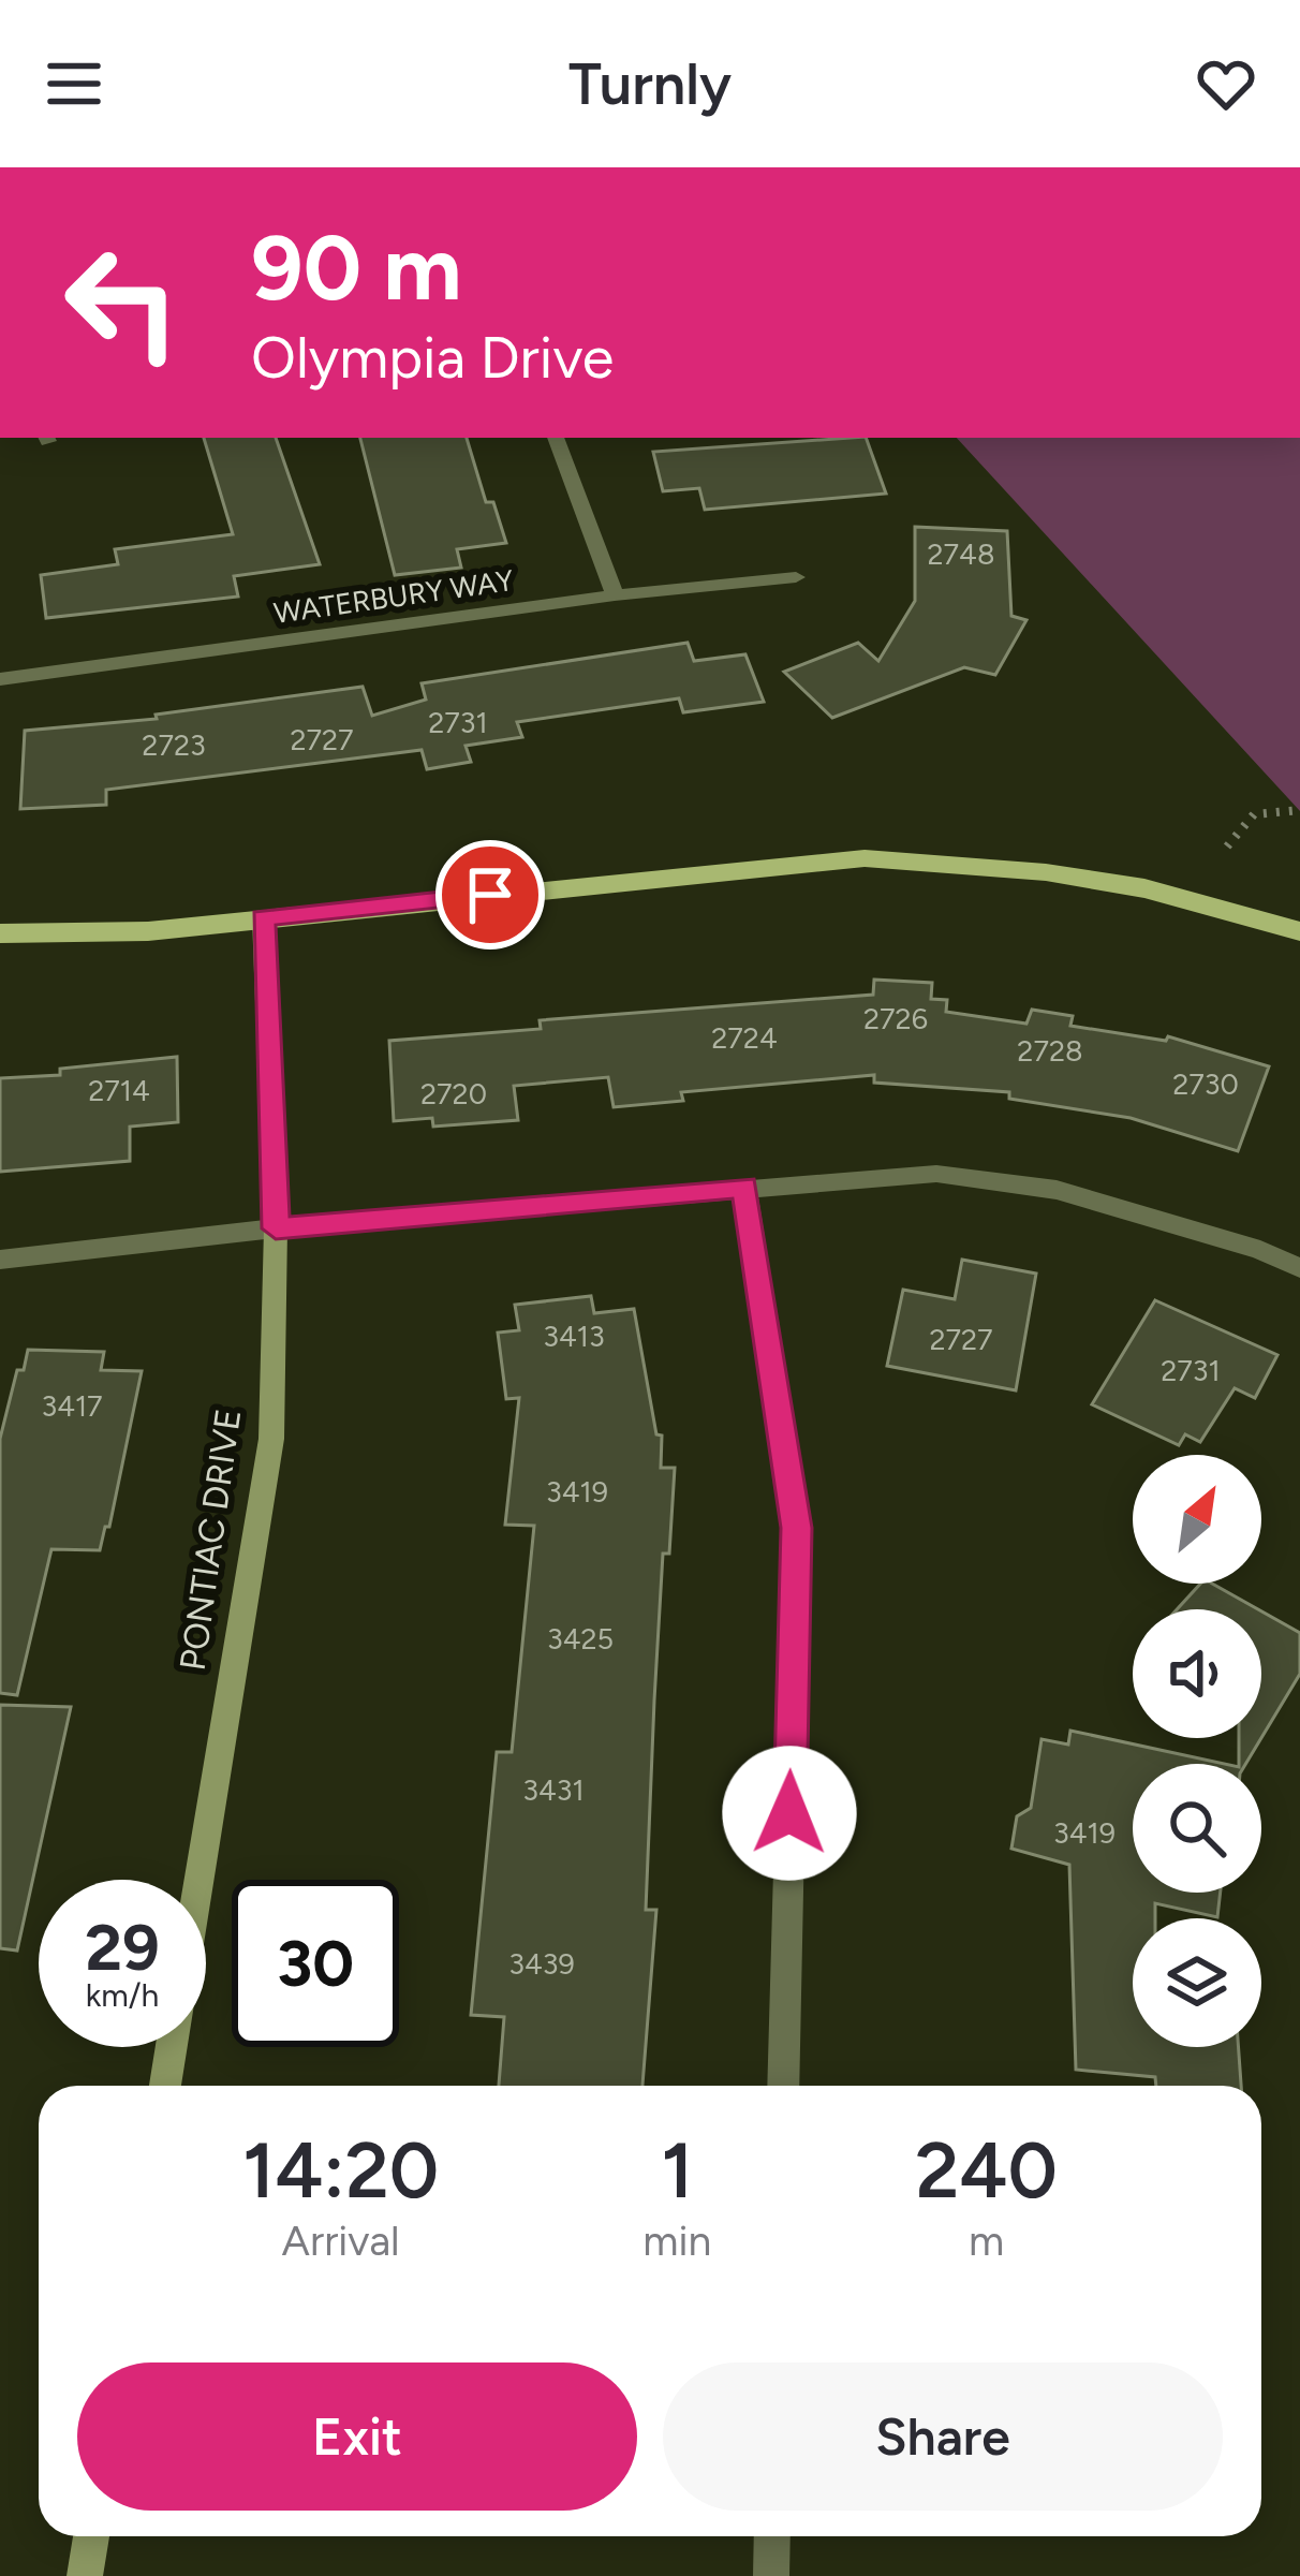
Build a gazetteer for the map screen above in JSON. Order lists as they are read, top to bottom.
{
  "streets": {
    "main road": ["PONTIAC DRIVE"],
    "street": ["WATERBURY WAY"]
  },
  "house_numbers": [
    "2748",
    "2731",
    "2727",
    "2723",
    "2726",
    "2724",
    "2728",
    "2730",
    "2714",
    "2720",
    "3413",
    "2727",
    "2731",
    "3417",
    "3419",
    "3425",
    "3431",
    "3419",
    "3439"
  ],
  "north": "top right",
  "page": {
    "header": "Turnly",
    "turn": ["90 m", "Olympia Drive"],
    "speed": "29 km/h",
    "limit": "30",
    "eta": [
      "14:20",
      "Arrival",
      "1",
      "min",
      "240",
      "m"
    ],
    "buttons": ["Exit", "Share"]
  }
}
